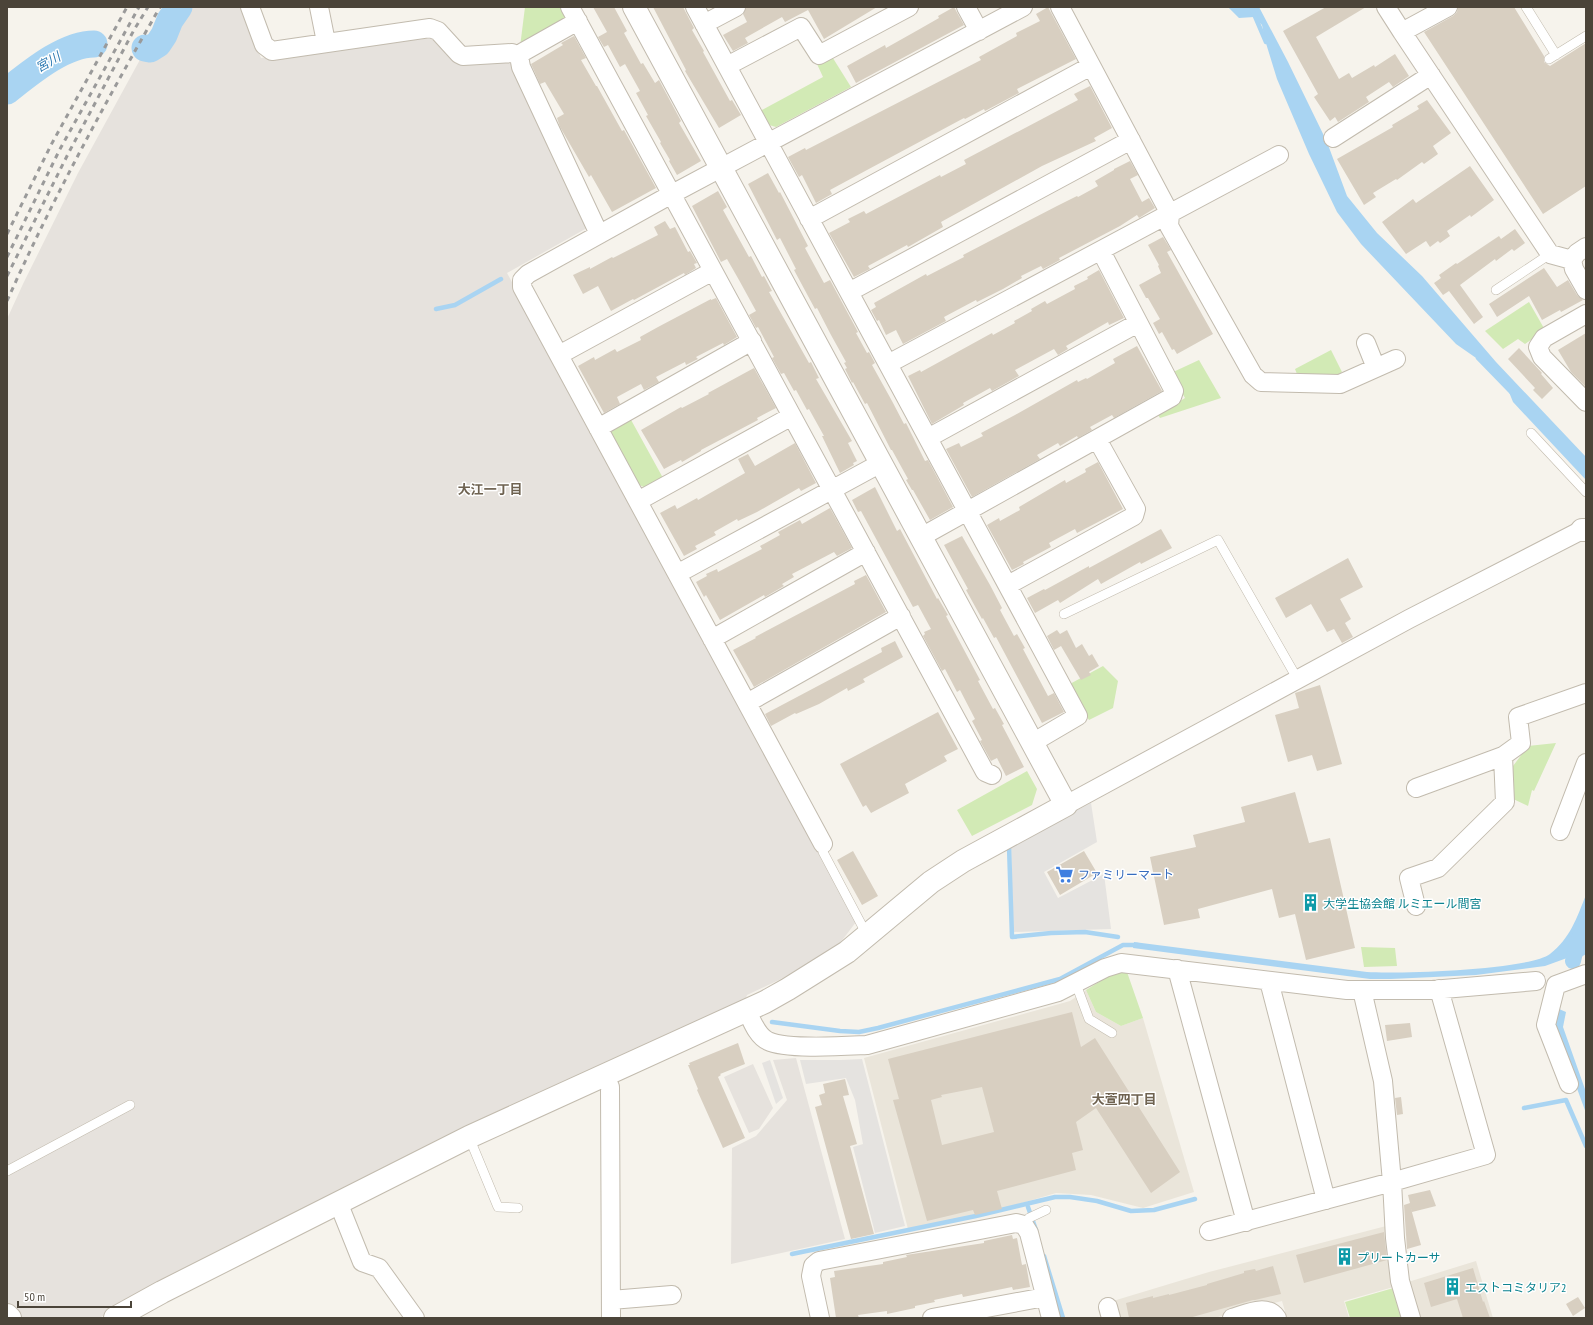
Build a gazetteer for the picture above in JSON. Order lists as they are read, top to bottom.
{
  "districts": ["大江一丁目", "大萱四丁目"],
  "water": ["宮川"],
  "places": {
    "supermarket": ["ファミリーマート"],
    "building": ["大学生協会館 ルミエール間宮", "プリートカーサ", "エストコミタリア2"]
  },
  "scale_bar": "50 m"
}
